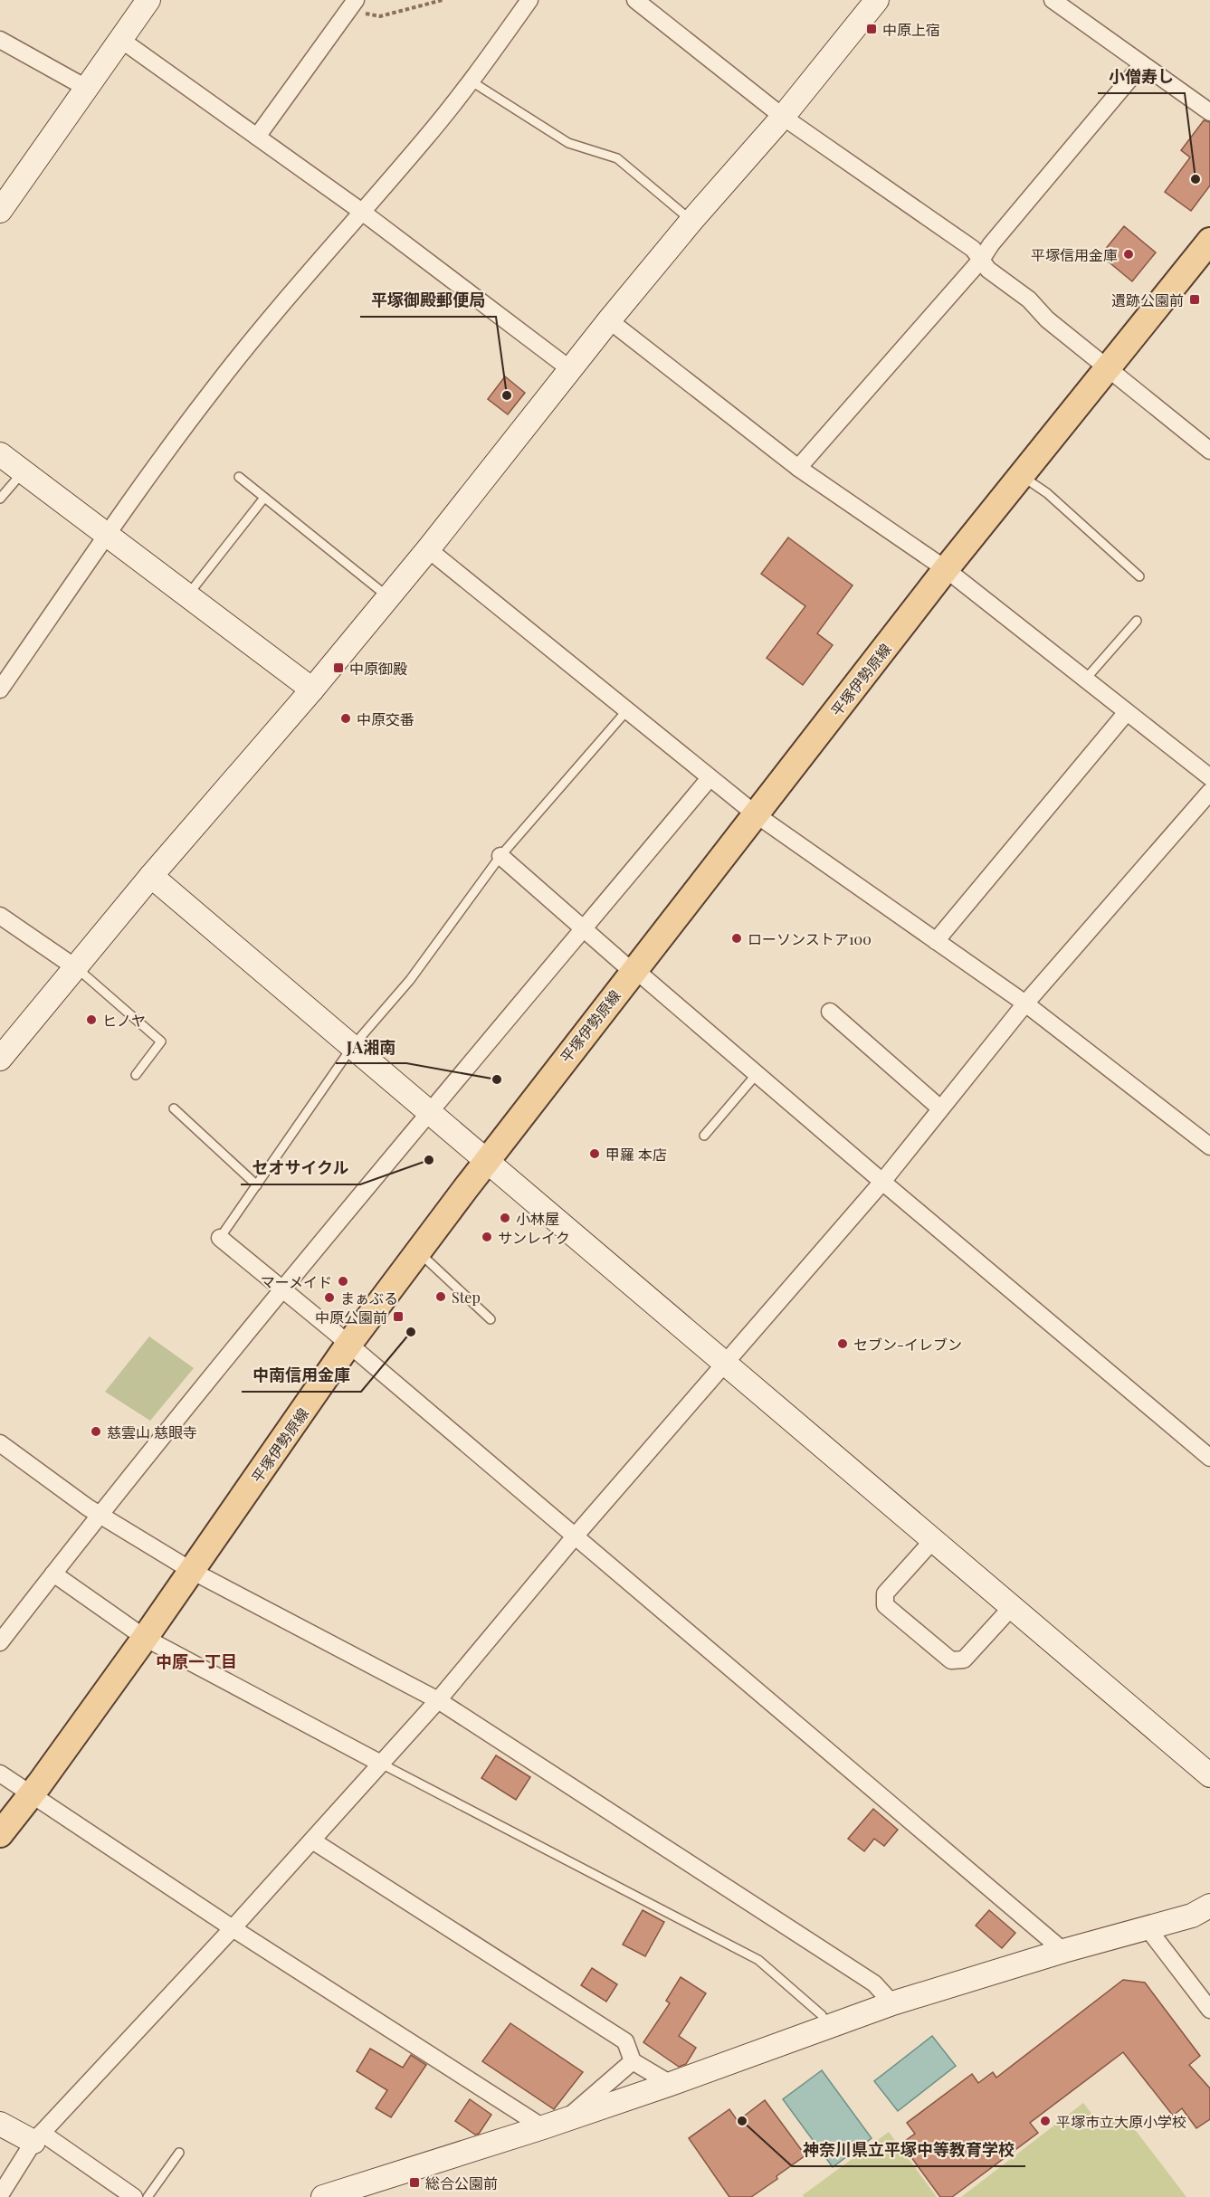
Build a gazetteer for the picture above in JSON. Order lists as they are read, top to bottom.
{
  "streets": {
    "main road": ["平塚伊勢原線"]
  },
  "districts": ["中原一丁目"],
  "places": {
    "transit": [
      "中原上宿",
      "遺跡公園前",
      "中原御殿",
      "中原公園前",
      "総合公園前"
    ],
    "other": [
      "小僧寿し",
      "平塚信用金庫",
      "平塚御殿郵便局",
      "中原交番",
      "ローソンストア100",
      "ヒノヤ",
      "JA湘南",
      "甲羅 本店",
      "セオサイクル",
      "小林屋",
      "サンレイク",
      "マーメイド",
      "Step",
      "まぁぶる",
      "中南信用金庫",
      "セブン-イレブン",
      "慈雲山 慈眼寺",
      "神奈川県立平塚中等教育学校",
      "平塚市立大原小学校"
    ]
  }
}
